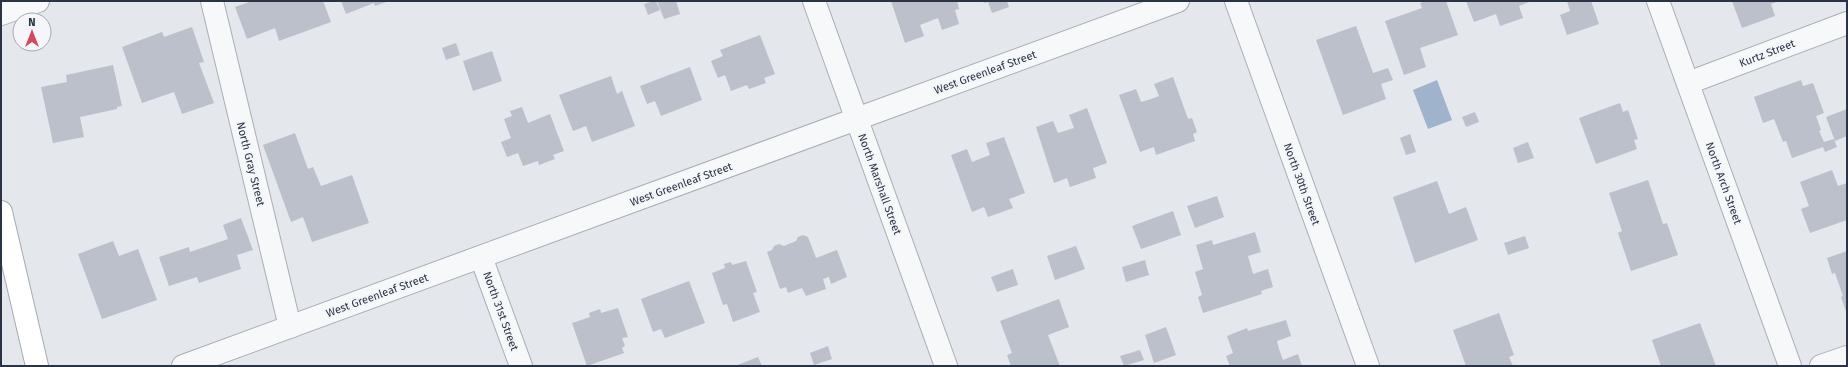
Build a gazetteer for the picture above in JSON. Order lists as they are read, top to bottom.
{
  "streets": {
    "street": [
      "Kurtz Street",
      "West Greenleaf Street",
      "North Gray Street",
      "North Arch Street",
      "North Marshall Street",
      "North 30th Street",
      "North 31st Street"
    ]
  },
  "crossings": [
    ["Kurtz Street", "North Arch Street"],
    ["West Greenleaf Street", "North Gray Street"],
    ["West Greenleaf Street", "North Marshall Street"],
    ["West Greenleaf Street", "North 31st Street"]
  ],
  "north": "top"
}
